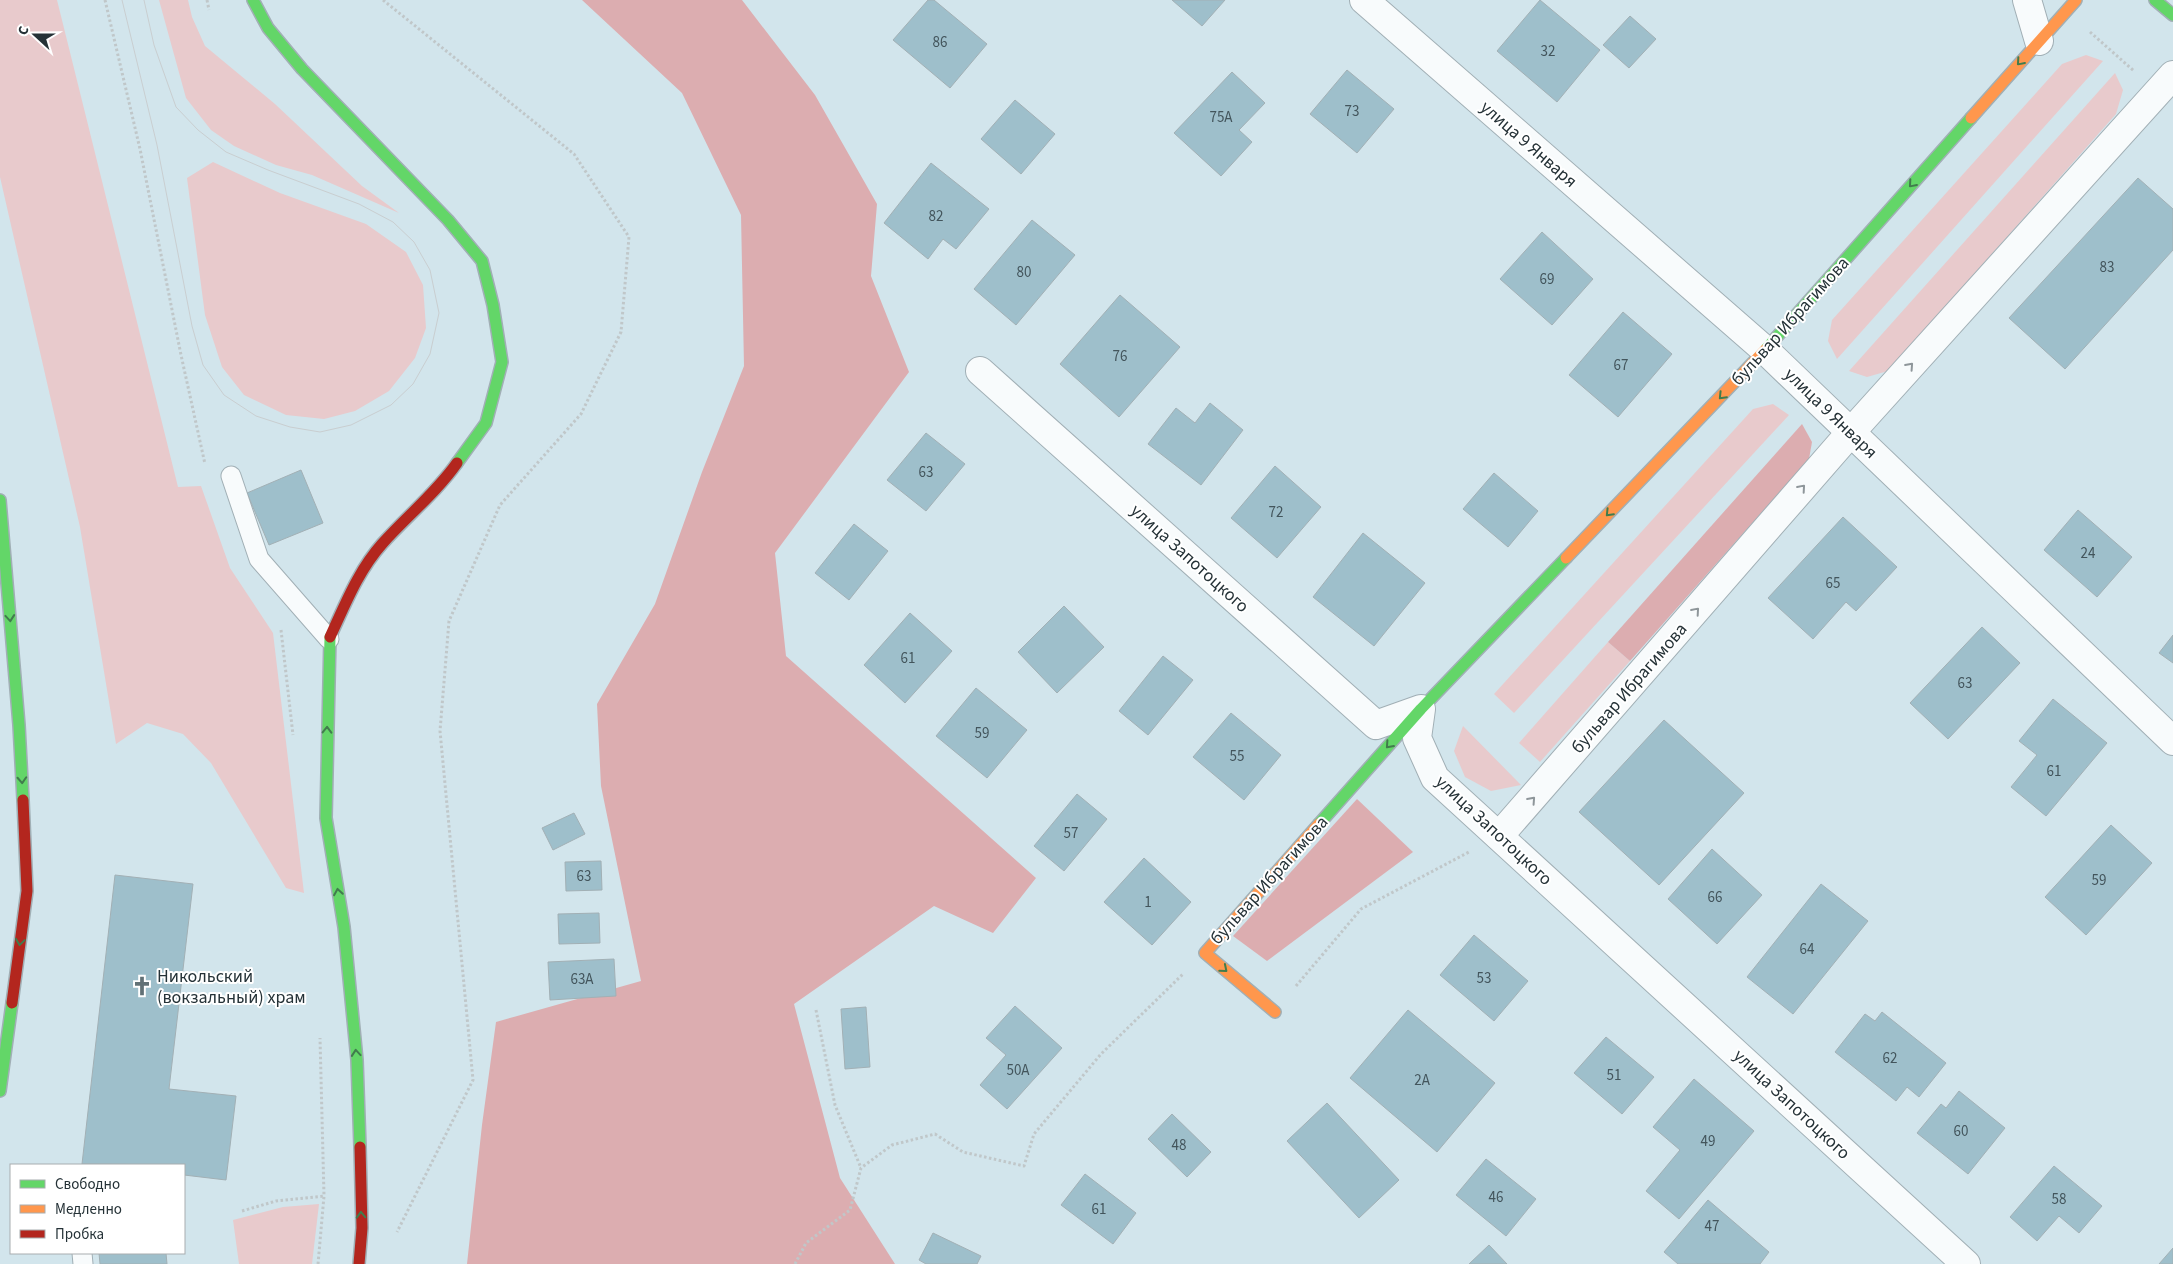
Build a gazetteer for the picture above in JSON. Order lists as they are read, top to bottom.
{
  "streets": {
    "street": ["улица 9 Января", "бульвар Ибрагимова", "улица Запотоцкого"]
  },
  "crossings": [
    ["улица 9 Января", "бульвар Ибрагимова"],
    ["бульвар Ибрагимова", "улица Запотоцкого"]
  ],
  "places": {
    "church": ["Никольский (вокзальный) храм"]
  },
  "house_numbers": [
    "86",
    "32",
    "73",
    "75А",
    "82",
    "83",
    "80",
    "69",
    "76",
    "67",
    "63",
    "72",
    "24",
    "65",
    "61",
    "63",
    "59",
    "55",
    "61",
    "57",
    "63",
    "59",
    "66",
    "1",
    "64",
    "53",
    "63А",
    "62",
    "50А",
    "51",
    "2А",
    "60",
    "49",
    "48",
    "46",
    "58",
    "61",
    "47"
  ],
  "legend": ["Свободно", "Медленно", "Пробка"],
  "north": "left"
}
